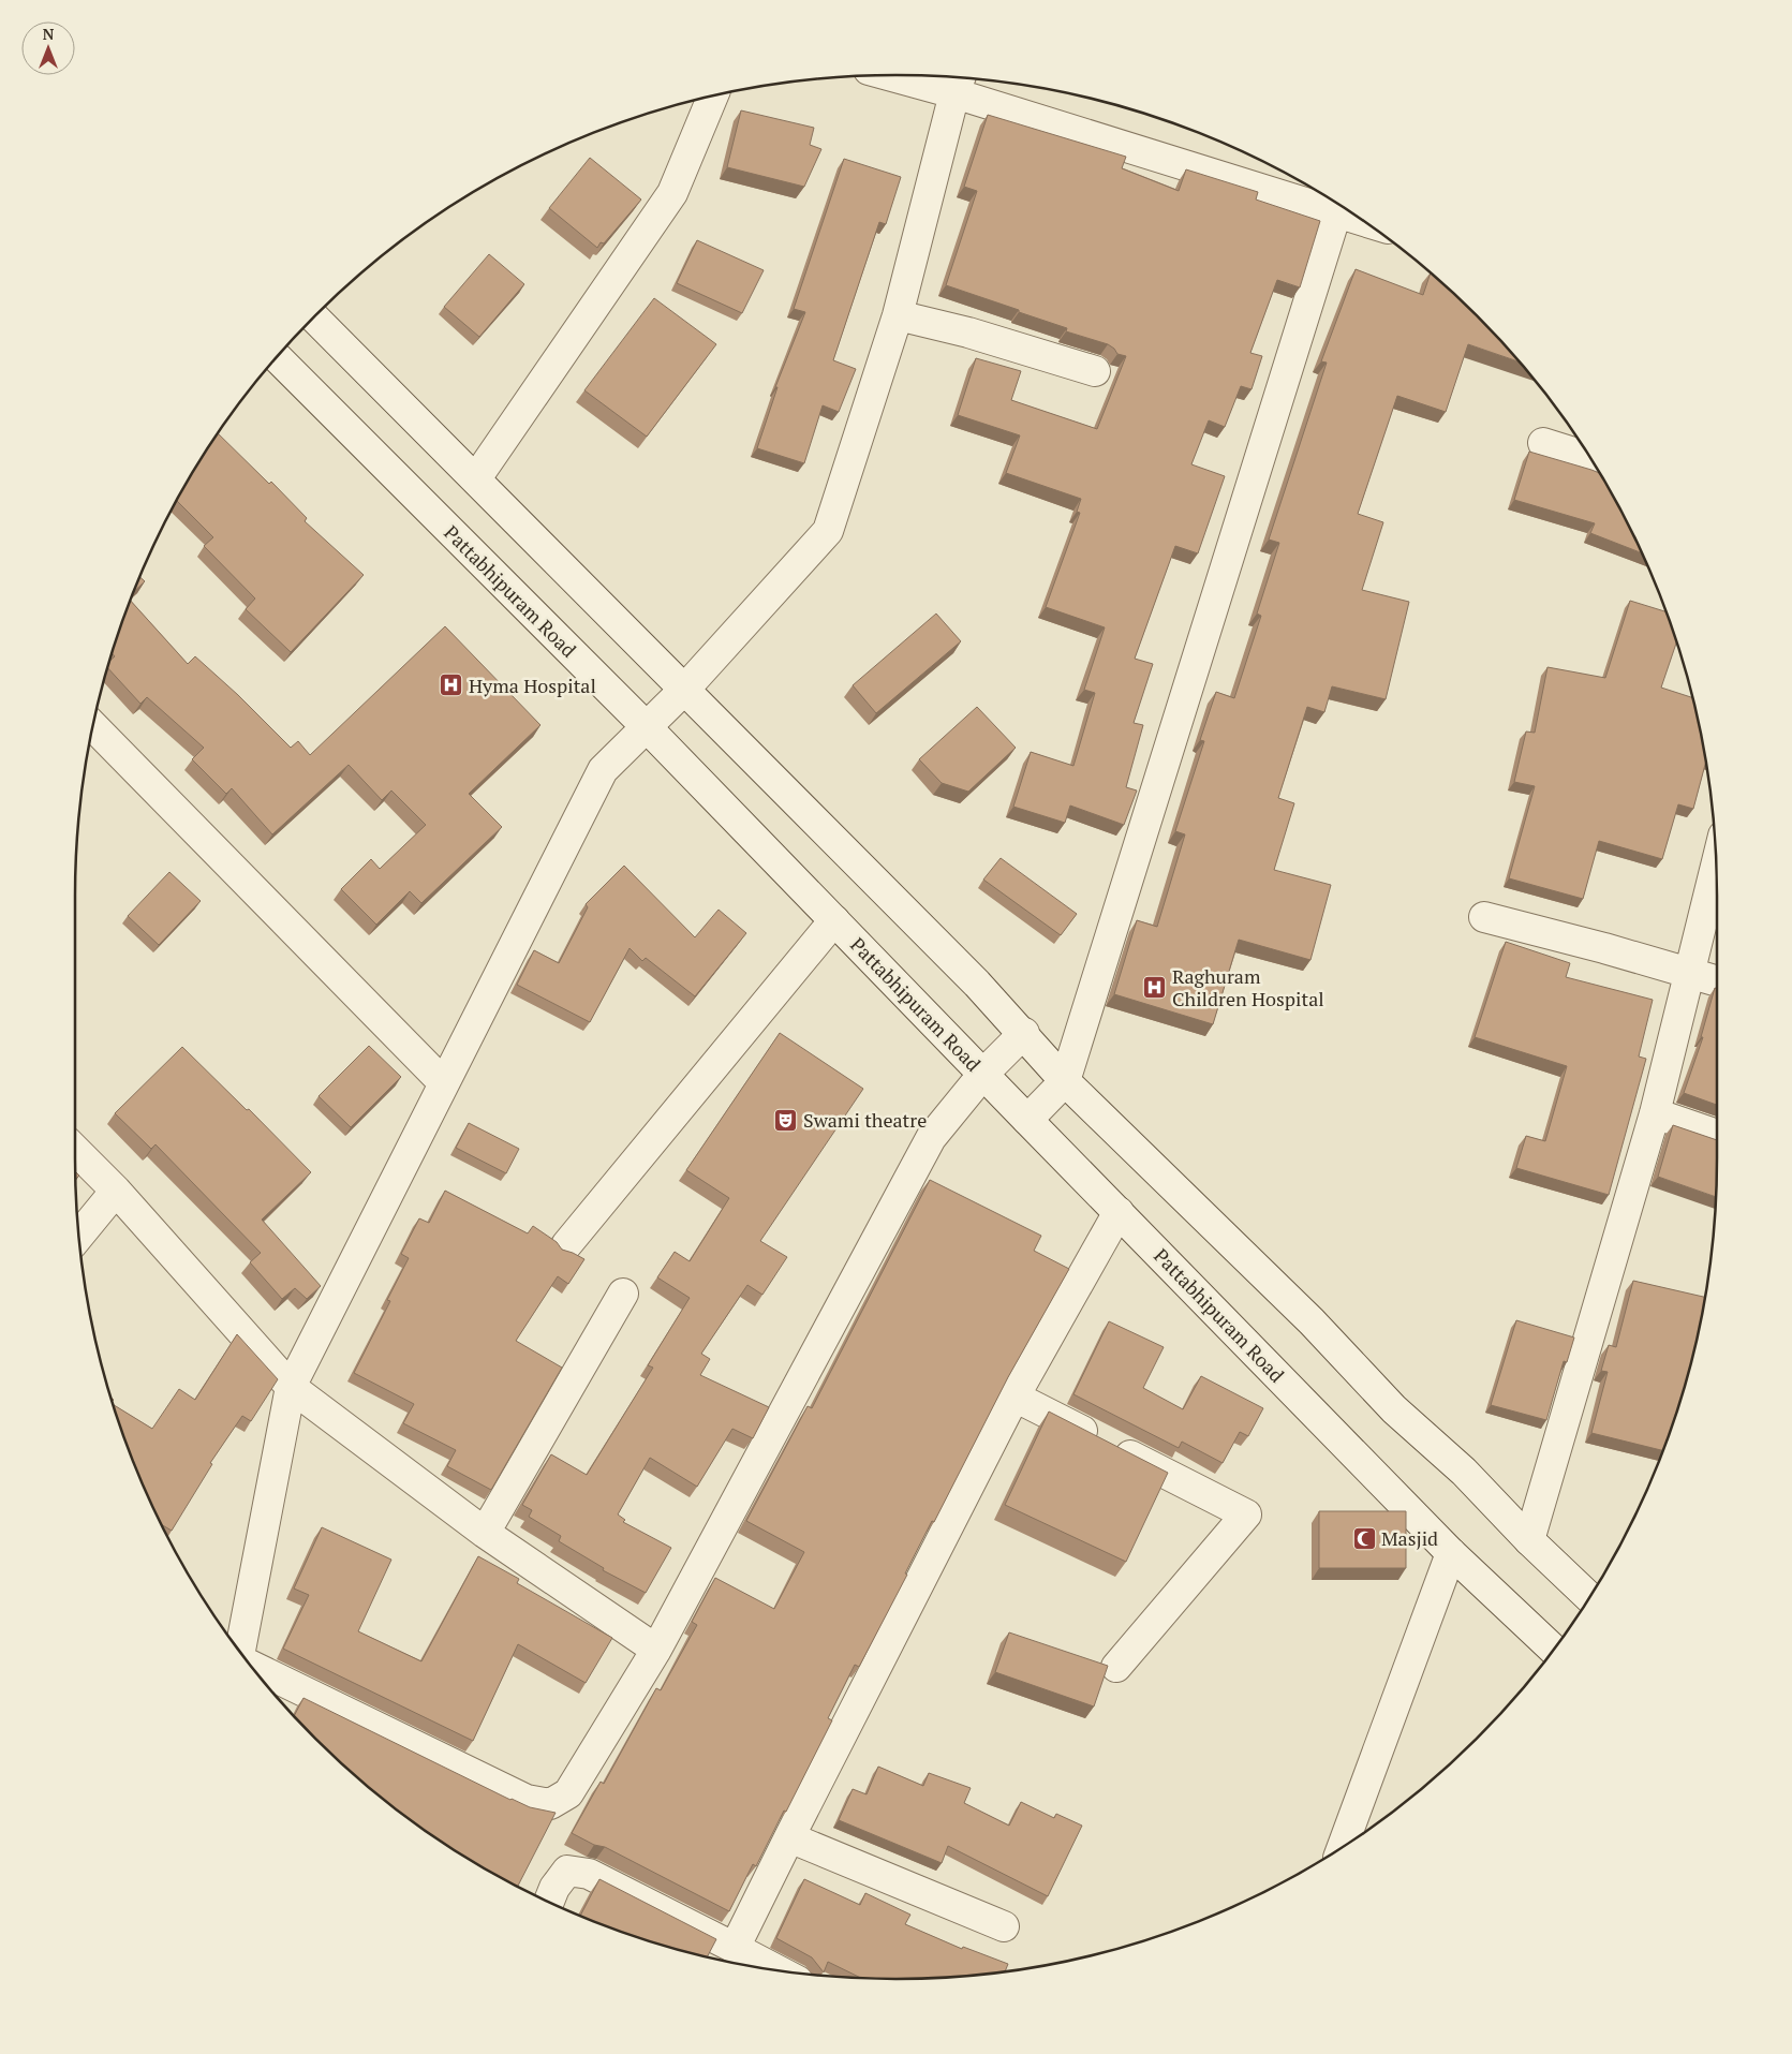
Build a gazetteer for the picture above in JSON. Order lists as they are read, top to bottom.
{
  "streets": {
    "street": ["Pattabhipuram Road"]
  },
  "places": {
    "hospital": ["Hyma Hospital", "Raghuram Children Hospital"],
    "theatre": ["Swami theatre"],
    "mosque": ["Masjid"]
  },
  "north": "top"
}
